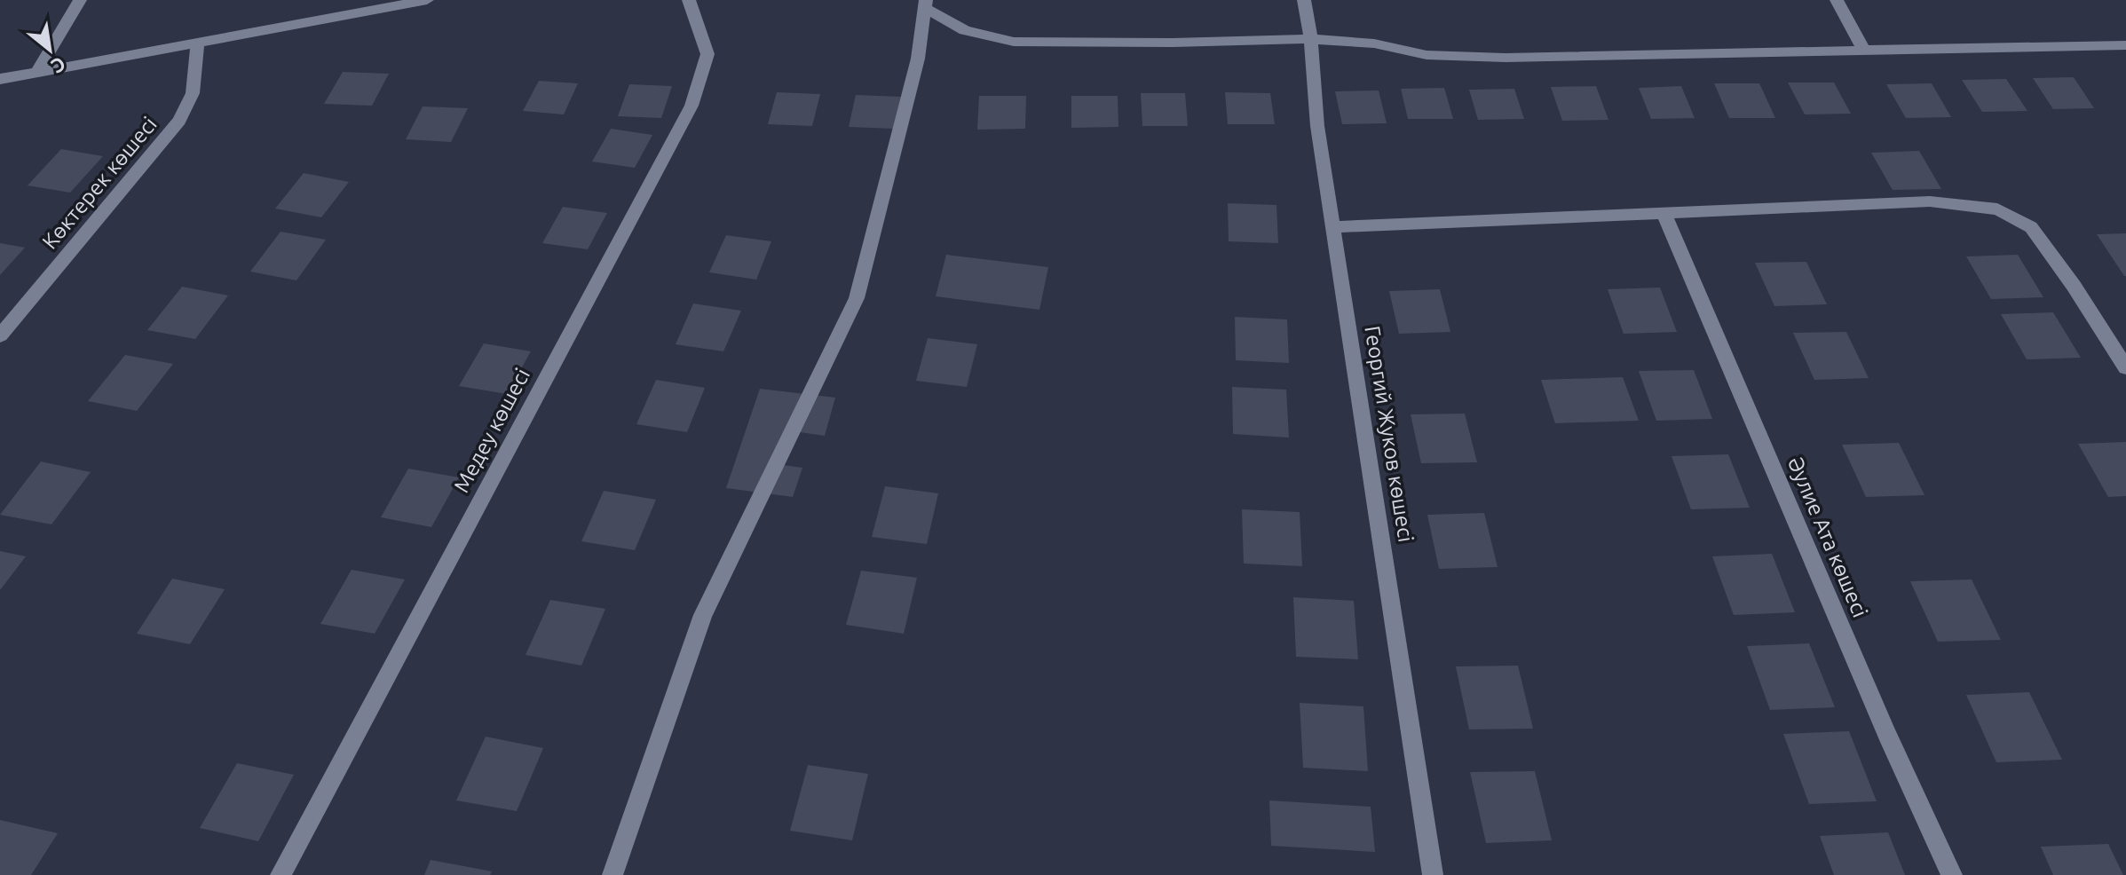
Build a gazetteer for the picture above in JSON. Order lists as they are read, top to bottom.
{
  "streets": {
    "street": [
      "Көктерек көшесі",
      "Медеу көшесі",
      "Георгий Жуков көшесі",
      "Әулие Ата көшесі"
    ]
  },
  "north": "bottom right"
}
